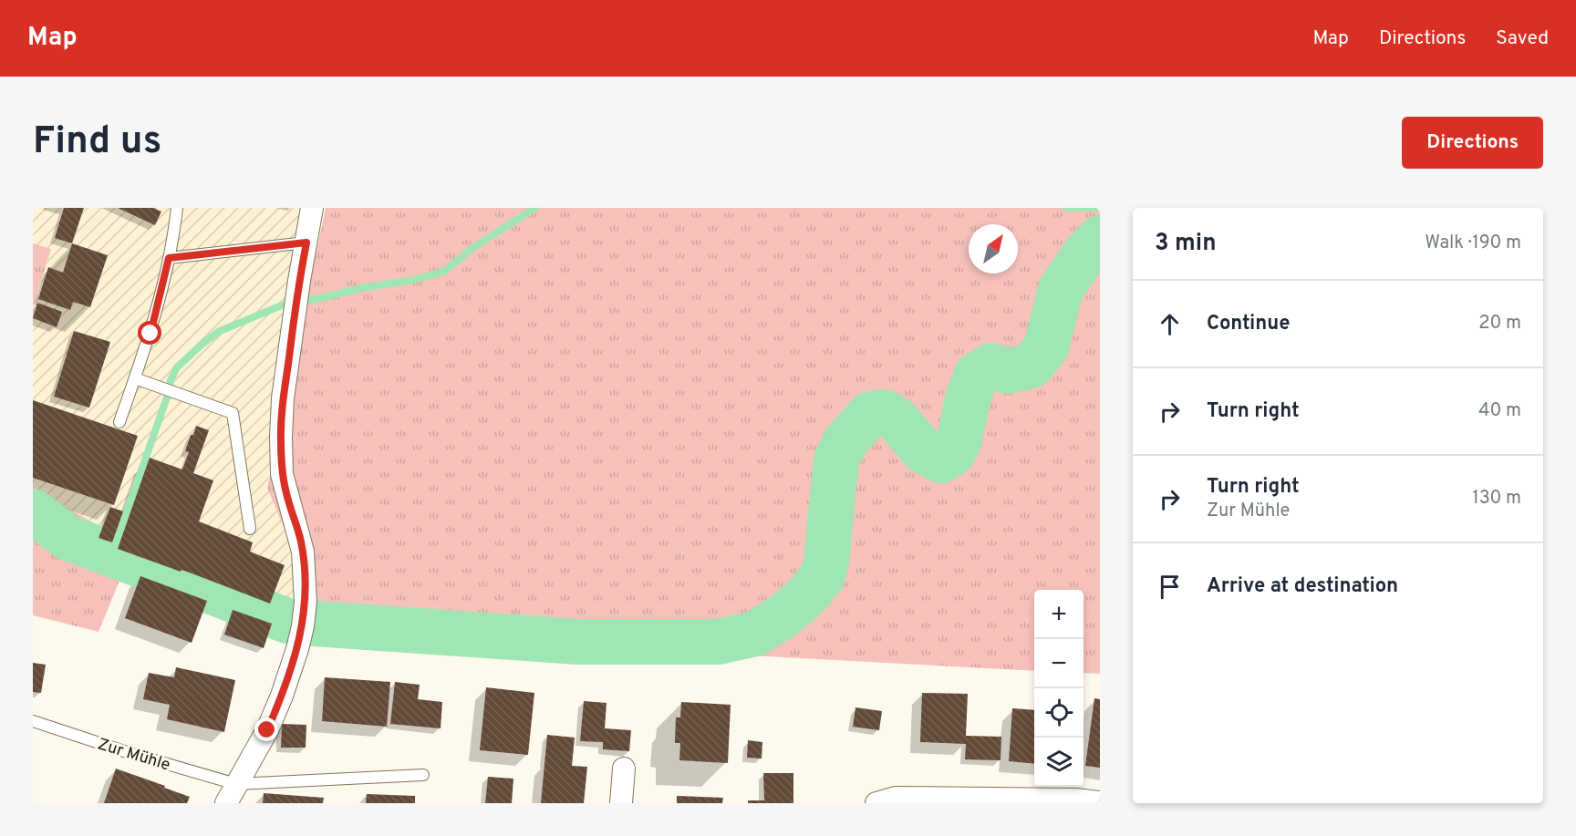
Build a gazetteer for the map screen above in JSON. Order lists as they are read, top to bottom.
{
  "streets": {
    "lane": ["Zur Mühle"]
  },
  "north": "top right",
  "page": {
    "header": "Map",
    "nav": ["Map", "Directions", "Saved"],
    "buttons": "Directions",
    "title": "Find us",
    "heading": ["3 min", "Walk · 190 m"],
    "list": [
      ["Continue", "20 m"],
      ["Turn right", "40 m"],
      ["Turn right", "Zur Mühle", "130 m"],
      "Arrive at destination"
    ],
    "map_buttons": ["+", "−"]
  }
}
